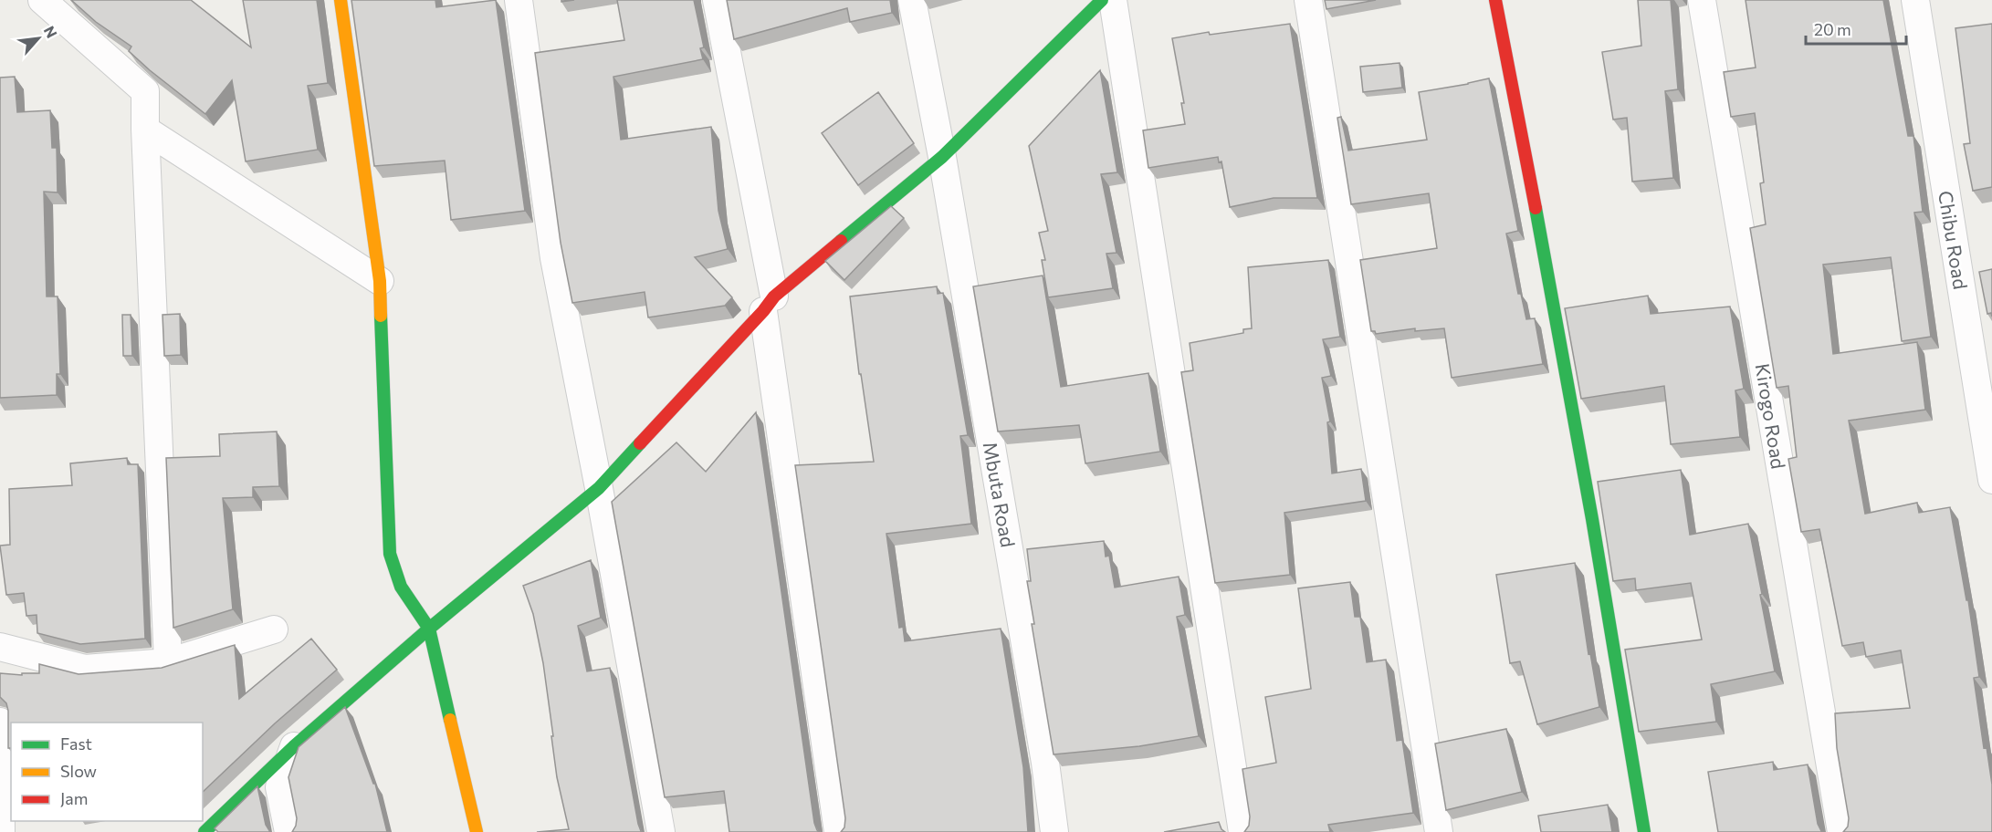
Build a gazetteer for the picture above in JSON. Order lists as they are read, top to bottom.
{
  "streets": {
    "street": ["Chibu Road", "Kirogo Road", "Mbuta Road"]
  },
  "legend": ["Fast", "Slow", "Jam"],
  "scale_bar": "20 m",
  "north": "top right"
}
